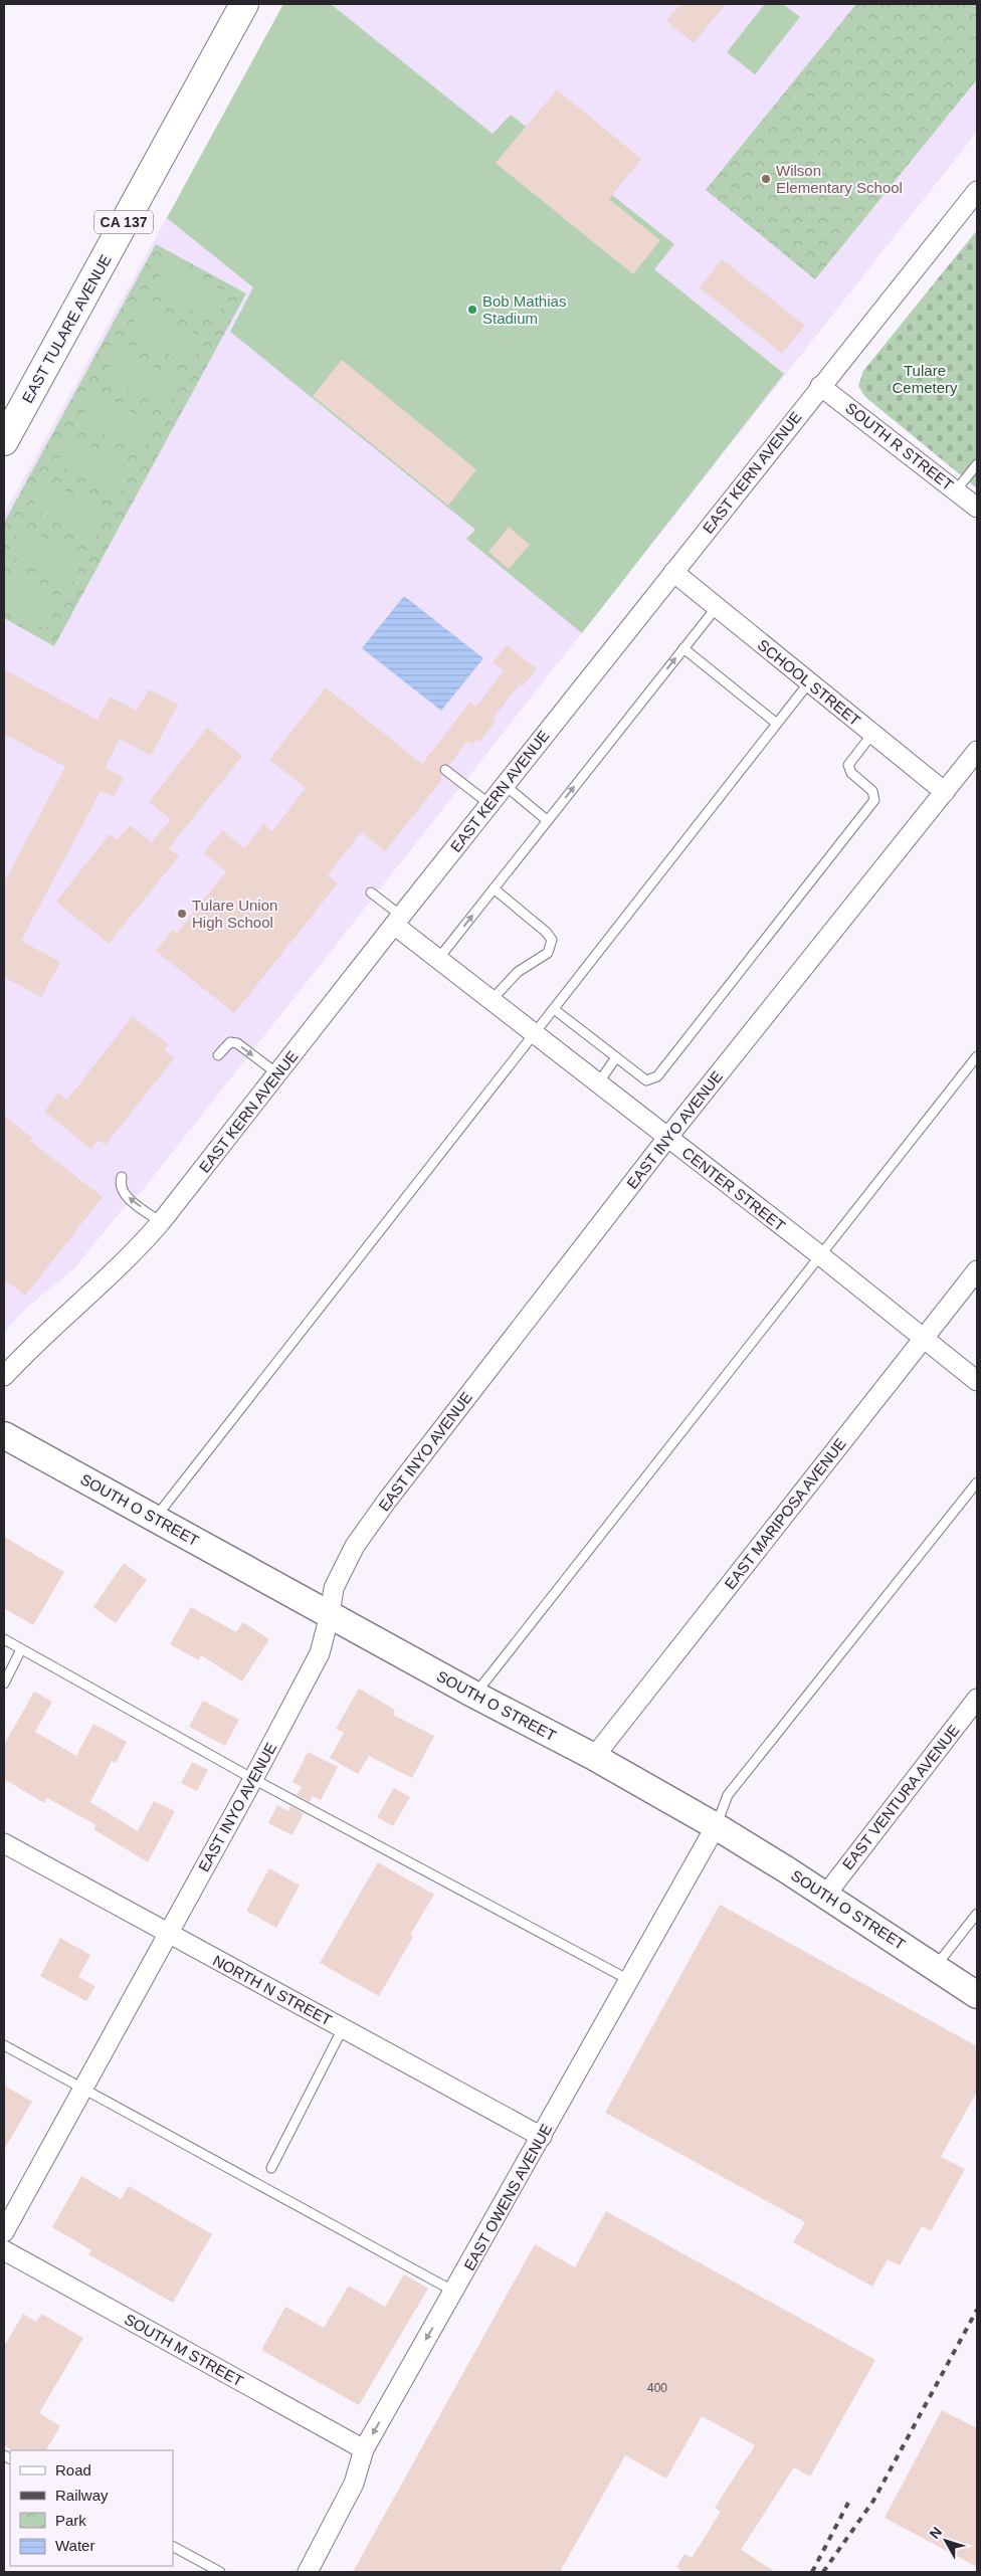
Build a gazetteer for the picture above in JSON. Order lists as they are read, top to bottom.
{
  "streets": {
    "main road": ["CA 137", "EAST TULARE AVENUE", "SOUTH O STREET"],
    "street": [
      "SOUTH R STREET",
      "EAST KERN AVENUE",
      "SCHOOL STREET",
      "EAST INYO AVENUE",
      "CENTER STREET",
      "EAST MARIPOSA AVENUE",
      "EAST VENTURA AVENUE",
      "NORTH N STREET",
      "EAST OWENS AVENUE",
      "SOUTH M STREET"
    ]
  },
  "crossings": [
    ["SOUTH R STREET", "EAST KERN AVENUE"],
    ["EAST KERN AVENUE", "SCHOOL STREET"],
    ["EAST KERN AVENUE", "CENTER STREET"],
    ["SCHOOL STREET", "EAST INYO AVENUE"],
    ["EAST INYO AVENUE", "CENTER STREET"],
    ["EAST INYO AVENUE", "SOUTH O STREET"],
    ["EAST INYO AVENUE", "NORTH N STREET"],
    ["CENTER STREET", "EAST MARIPOSA AVENUE"],
    ["SOUTH O STREET", "EAST MARIPOSA AVENUE"],
    ["SOUTH O STREET", "EAST VENTURA AVENUE"],
    ["SOUTH O STREET", "EAST OWENS AVENUE"],
    ["NORTH N STREET", "EAST OWENS AVENUE"],
    ["EAST OWENS AVENUE", "SOUTH M STREET"]
  ],
  "parks": ["Tulare Cemetery"],
  "places": ["Wilson Elementary School", "Bob Mathias Stadium", "Tulare Union High School"],
  "house_numbers": ["400"],
  "legend": [
    "Road",
    "Railway",
    "Park",
    "Water"
  ],
  "north": "top left"
}
